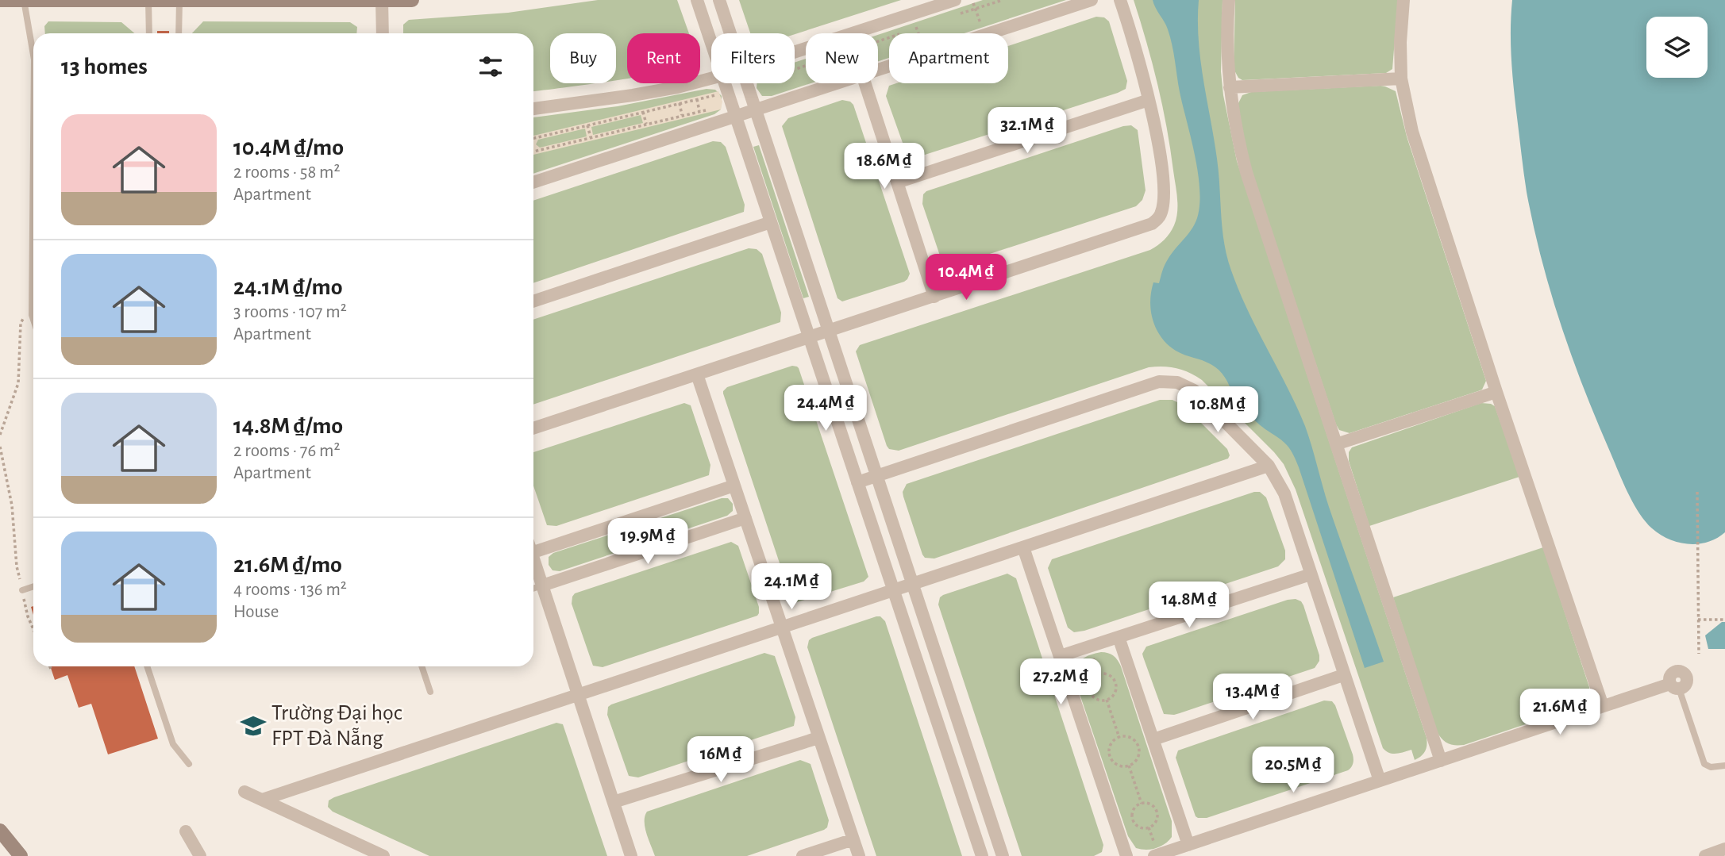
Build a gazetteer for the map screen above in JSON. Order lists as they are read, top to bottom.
{
  "places": {
    "school or university": ["Trường Đại học FPT Đà Nẵng"]
  },
  "page": {
    "chip": [
      "Buy",
      "Rent",
      "Filters",
      "New",
      "Apartment"
    ],
    "heading": "13 homes",
    "list": [
      {
        "name": "10.4M ₫/mo",
        "note": "2 rooms · 58 m² · Apartment"
      },
      {
        "name": "24.1M ₫/mo",
        "note": "3 rooms · 107 m² · Apartment"
      },
      {
        "name": "14.8M ₫/mo",
        "note": "2 rooms · 76 m² · Apartment"
      },
      {
        "name": "21.6M ₫/mo",
        "note": "4 rooms · 136 m² · House"
      }
    ],
    "price": [
      "32.1M ₫",
      "18.6M ₫",
      "10.4M ₫",
      "24.4M ₫",
      "10.8M ₫",
      "19.9M ₫",
      "24.1M ₫",
      "14.8M ₫",
      "27.2M ₫",
      "13.4M ₫",
      "21.6M ₫",
      "16M ₫",
      "20.5M ₫"
    ]
  }
}
